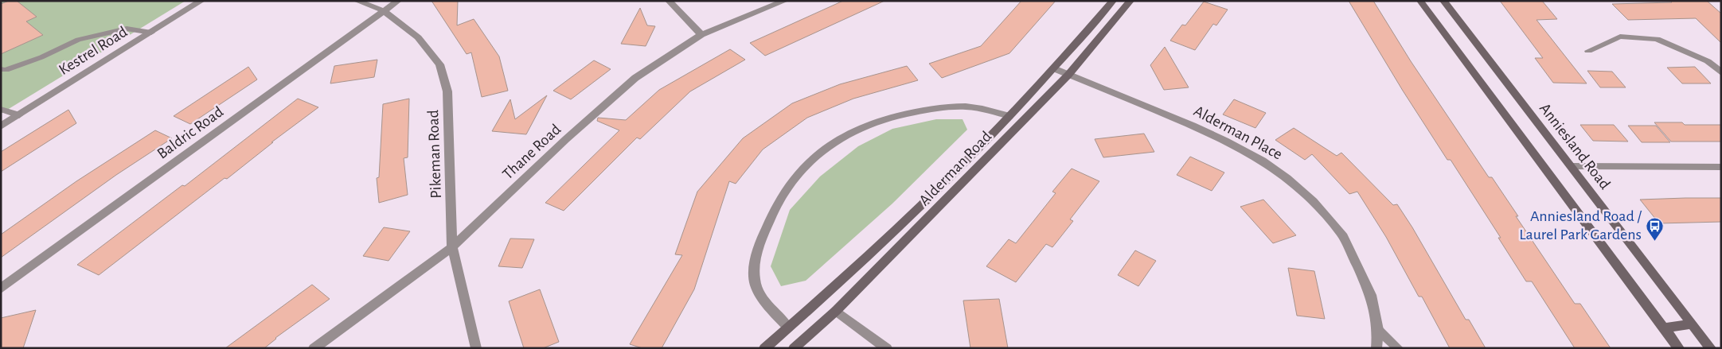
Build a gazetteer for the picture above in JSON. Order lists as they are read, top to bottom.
{
  "streets": {
    "street": [
      "Kestrel Road",
      "Baldric Road",
      "Alderman Place",
      "Anniesland Road",
      "Thane Road",
      "Pikeman Road",
      "Alderman Road"
    ]
  },
  "crossings": [
    ["Baldric Road", "Pikeman Road"],
    ["Alderman Place", "Alderman Road"],
    ["Thane Road", "Pikeman Road"]
  ],
  "places": {
    "bus stop": ["Anniesland Road / Laurel Park Gardens"]
  }
}
